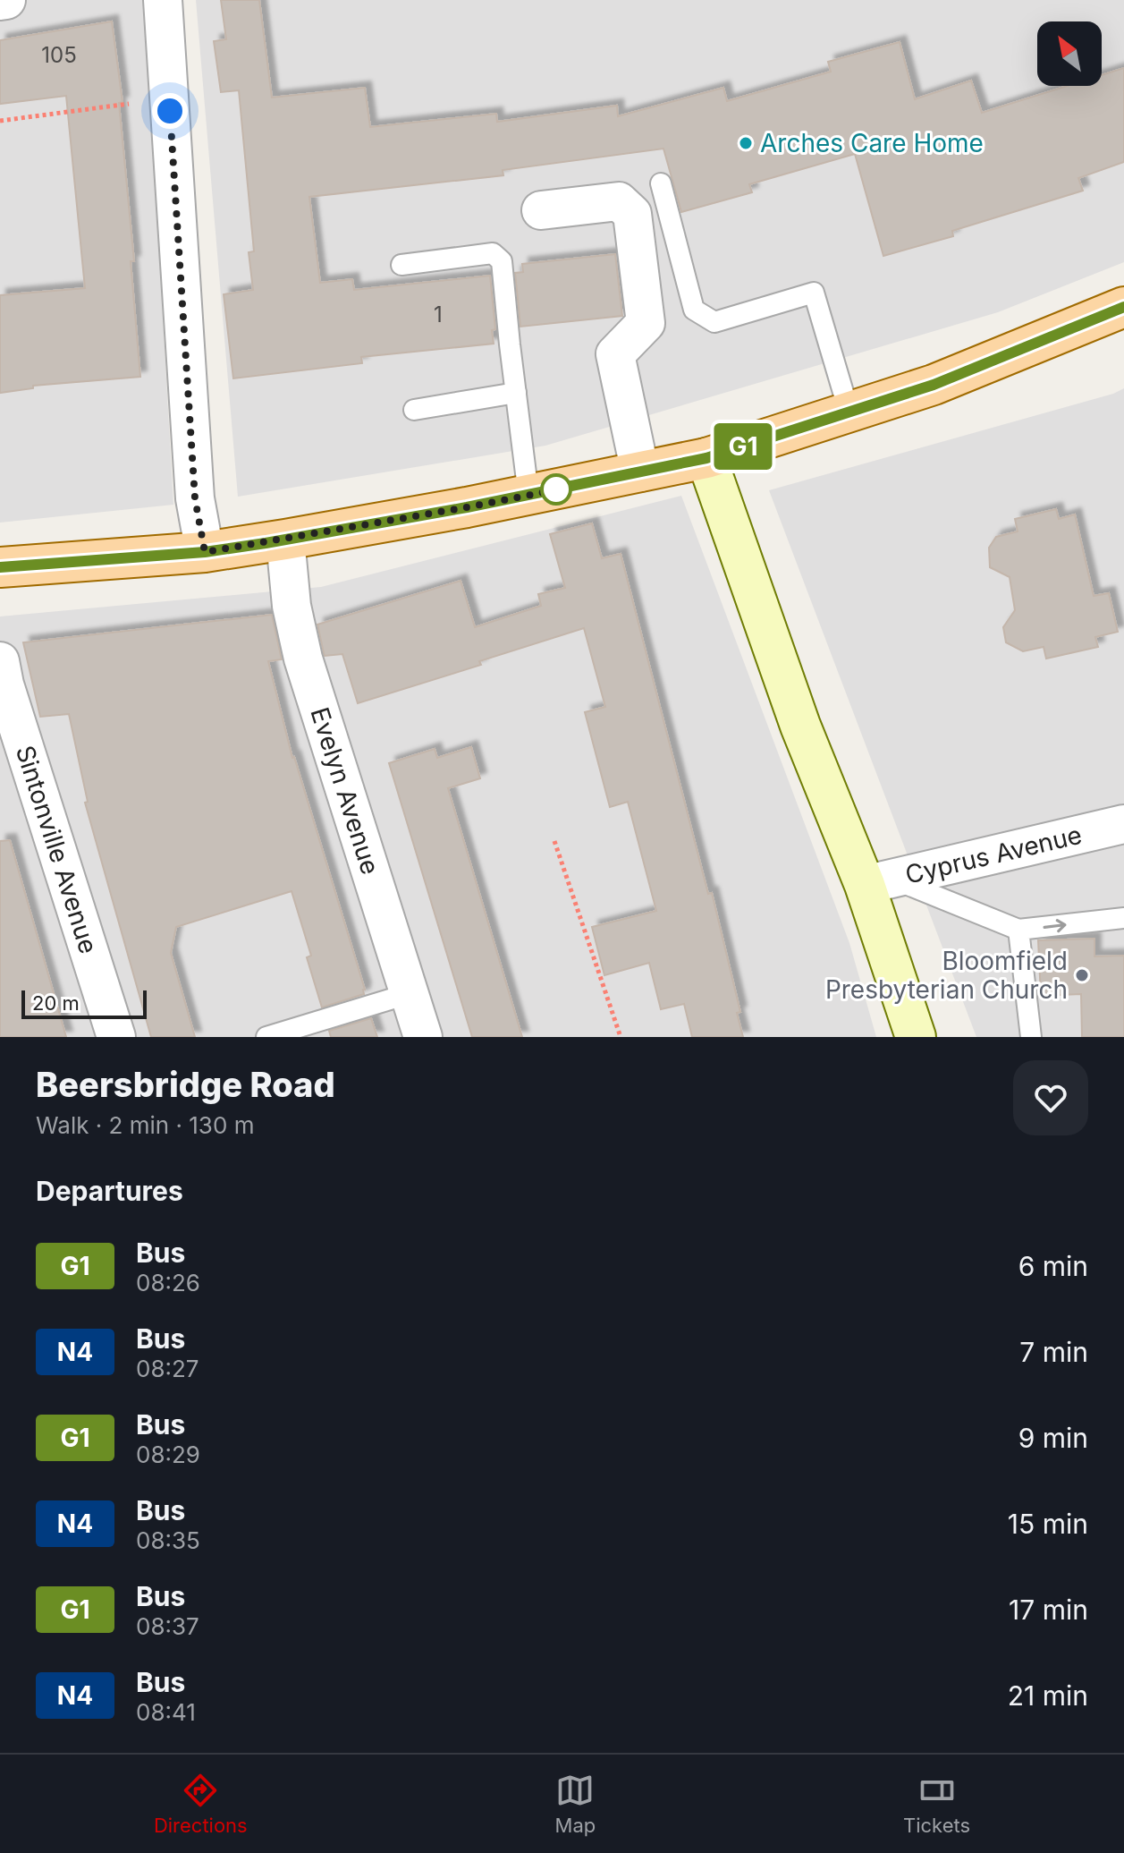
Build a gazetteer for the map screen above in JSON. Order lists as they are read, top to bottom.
{
  "streets": {
    "street": ["Evelyn Avenue", "Sintonville Avenue", "Cyprus Avenue"]
  },
  "places": ["Arches Care Home", "Bloomfield Presbyterian Church"],
  "lines": ["bus line G1"],
  "house_numbers": ["105", "1"],
  "scale_bar": "20 m",
  "north": "top left",
  "page": {
    "on_map": "G1",
    "scale": "20 m",
    "heading": [
      ["Beersbridge Road", "Walk · 2 min · 130 m"],
      "Departures"
    ],
    "list": [
      {
        "mark": "G1",
        "name": "Bus",
        "note": "08:26",
        "value": "6 min"
      },
      {
        "mark": "N4",
        "name": "Bus",
        "note": "08:27",
        "value": "7 min"
      },
      {
        "mark": "G1",
        "name": "Bus",
        "note": "08:29",
        "value": "9 min"
      },
      {
        "mark": "N4",
        "name": "Bus",
        "note": "08:35",
        "value": "15 min"
      },
      {
        "mark": "G1",
        "name": "Bus",
        "note": "08:37",
        "value": "17 min"
      },
      {
        "mark": "N4",
        "name": "Bus",
        "note": "08:41",
        "value": "21 min"
      }
    ],
    "tabs": ["Directions", "Map", "Tickets"]
  }
}
